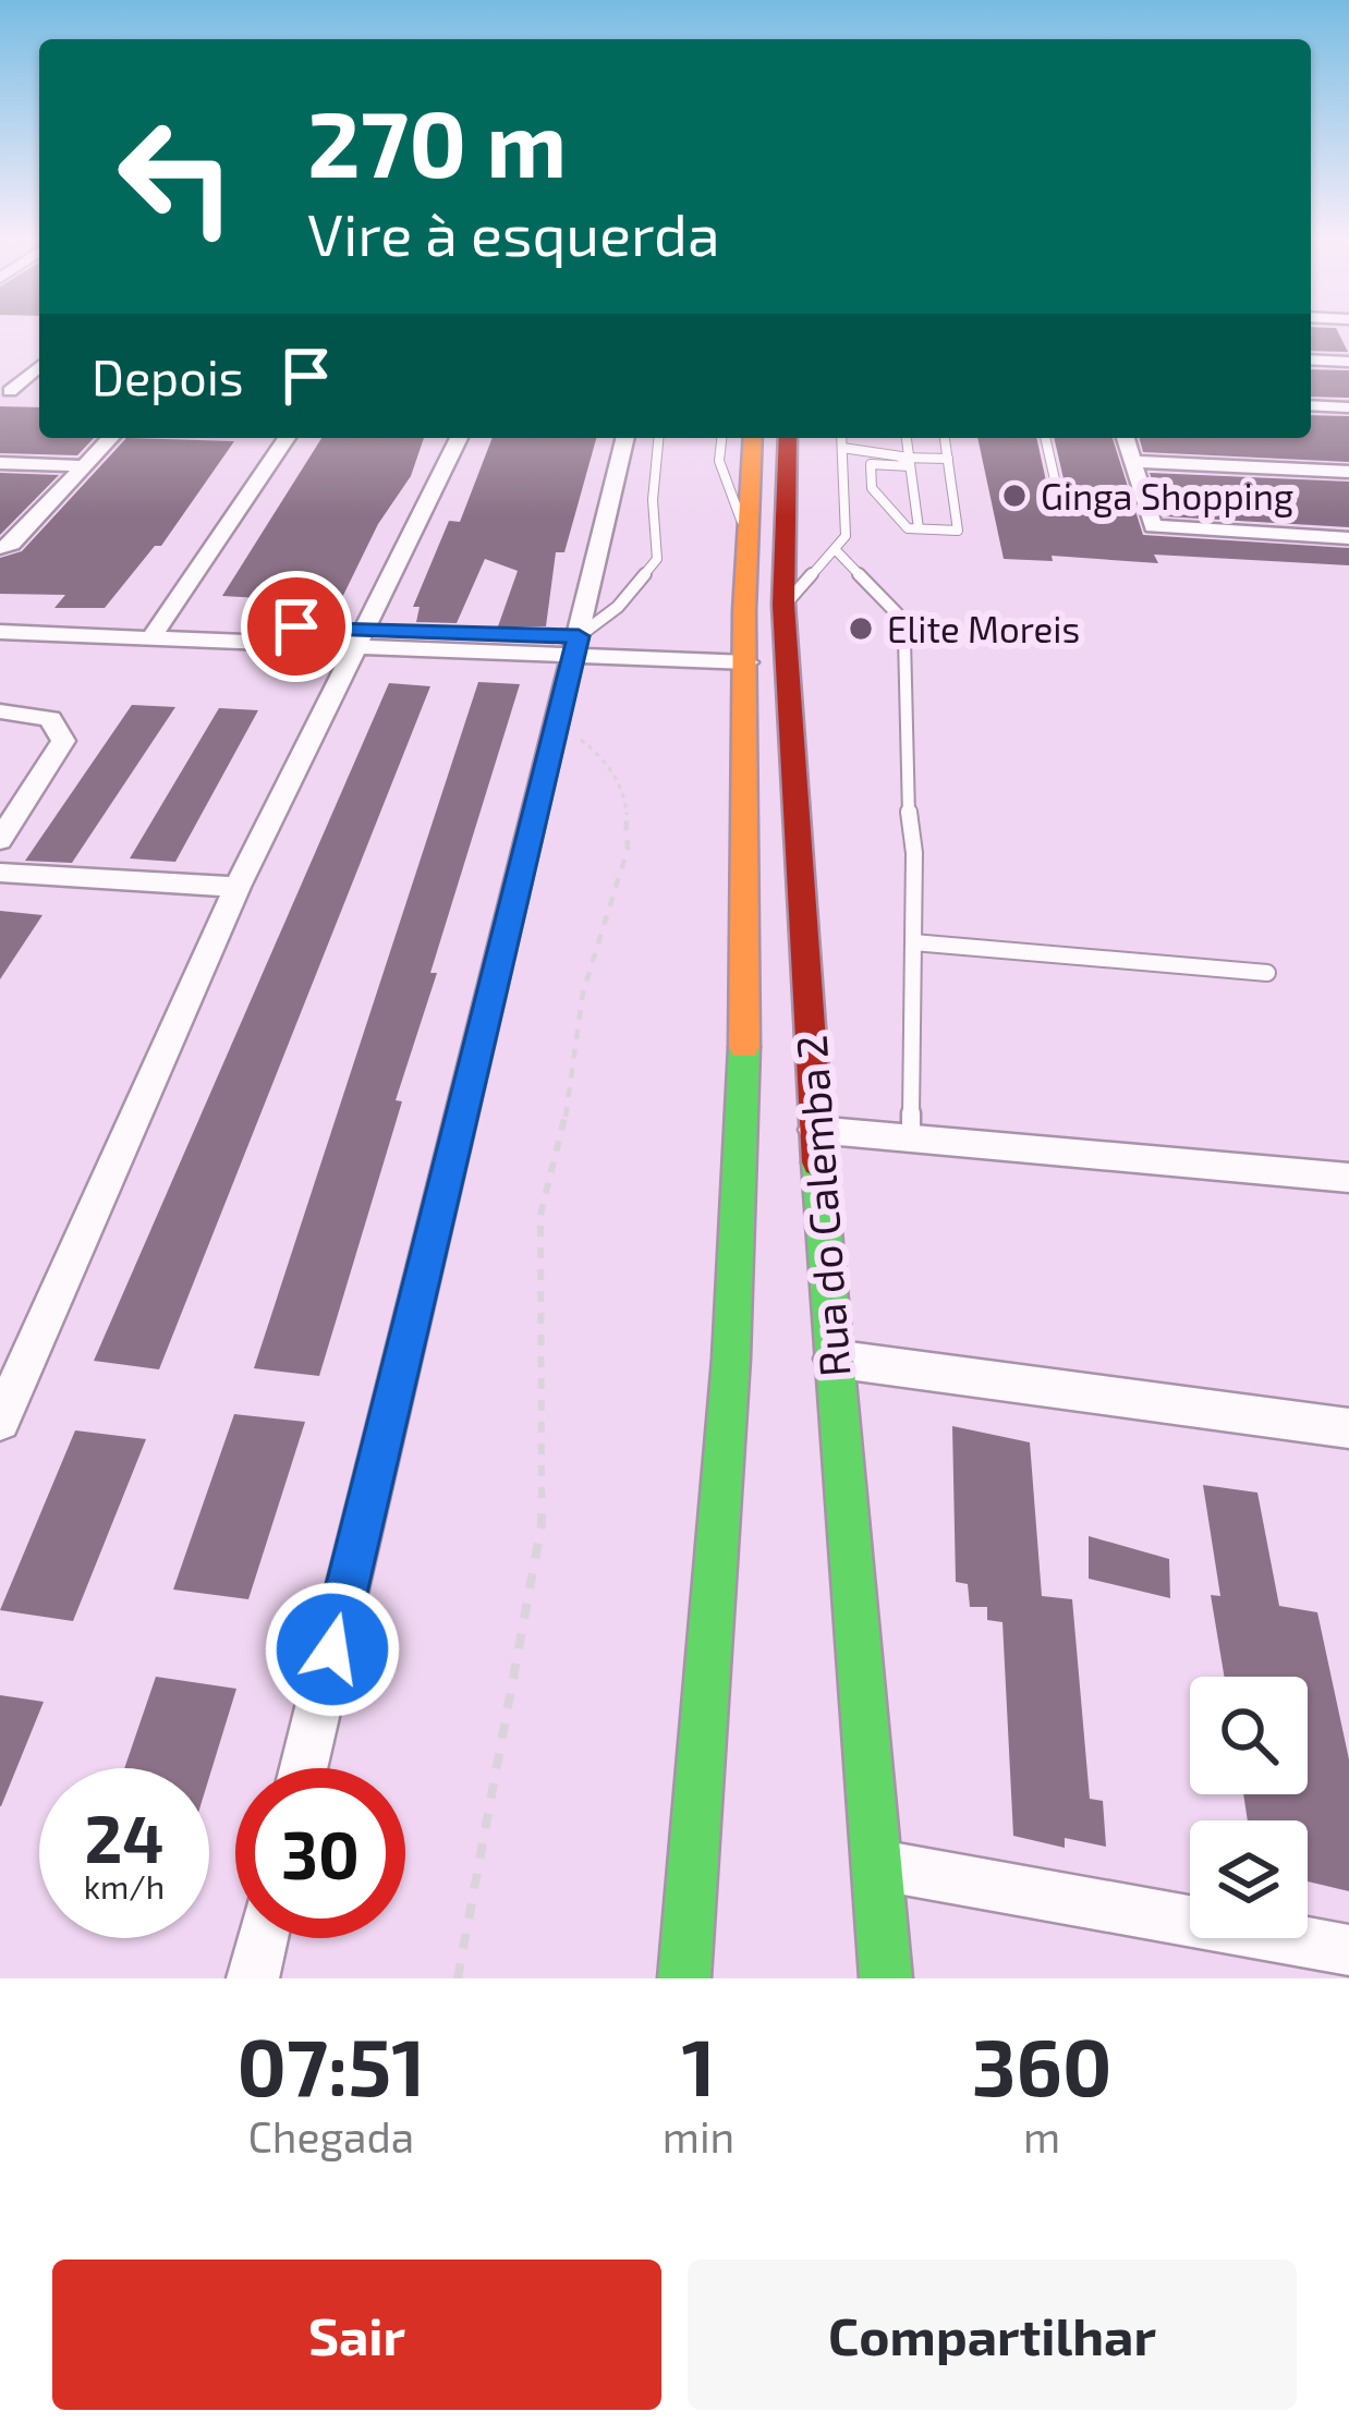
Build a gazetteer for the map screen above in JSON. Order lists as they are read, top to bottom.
{
  "streets": {
    "main road": ["Rua do Calemba 2"]
  },
  "places": ["Ginga Shopping", "Elite Moreis"],
  "page": {
    "turn": ["270 m", "Vire à esquerda"],
    "then": "Depois",
    "speed": "24 km/h",
    "limit": "30",
    "eta": [
      "07:51",
      "Chegada",
      "1",
      "min",
      "360",
      "m"
    ],
    "buttons": ["Sair", "Compartilhar"]
  }
}
